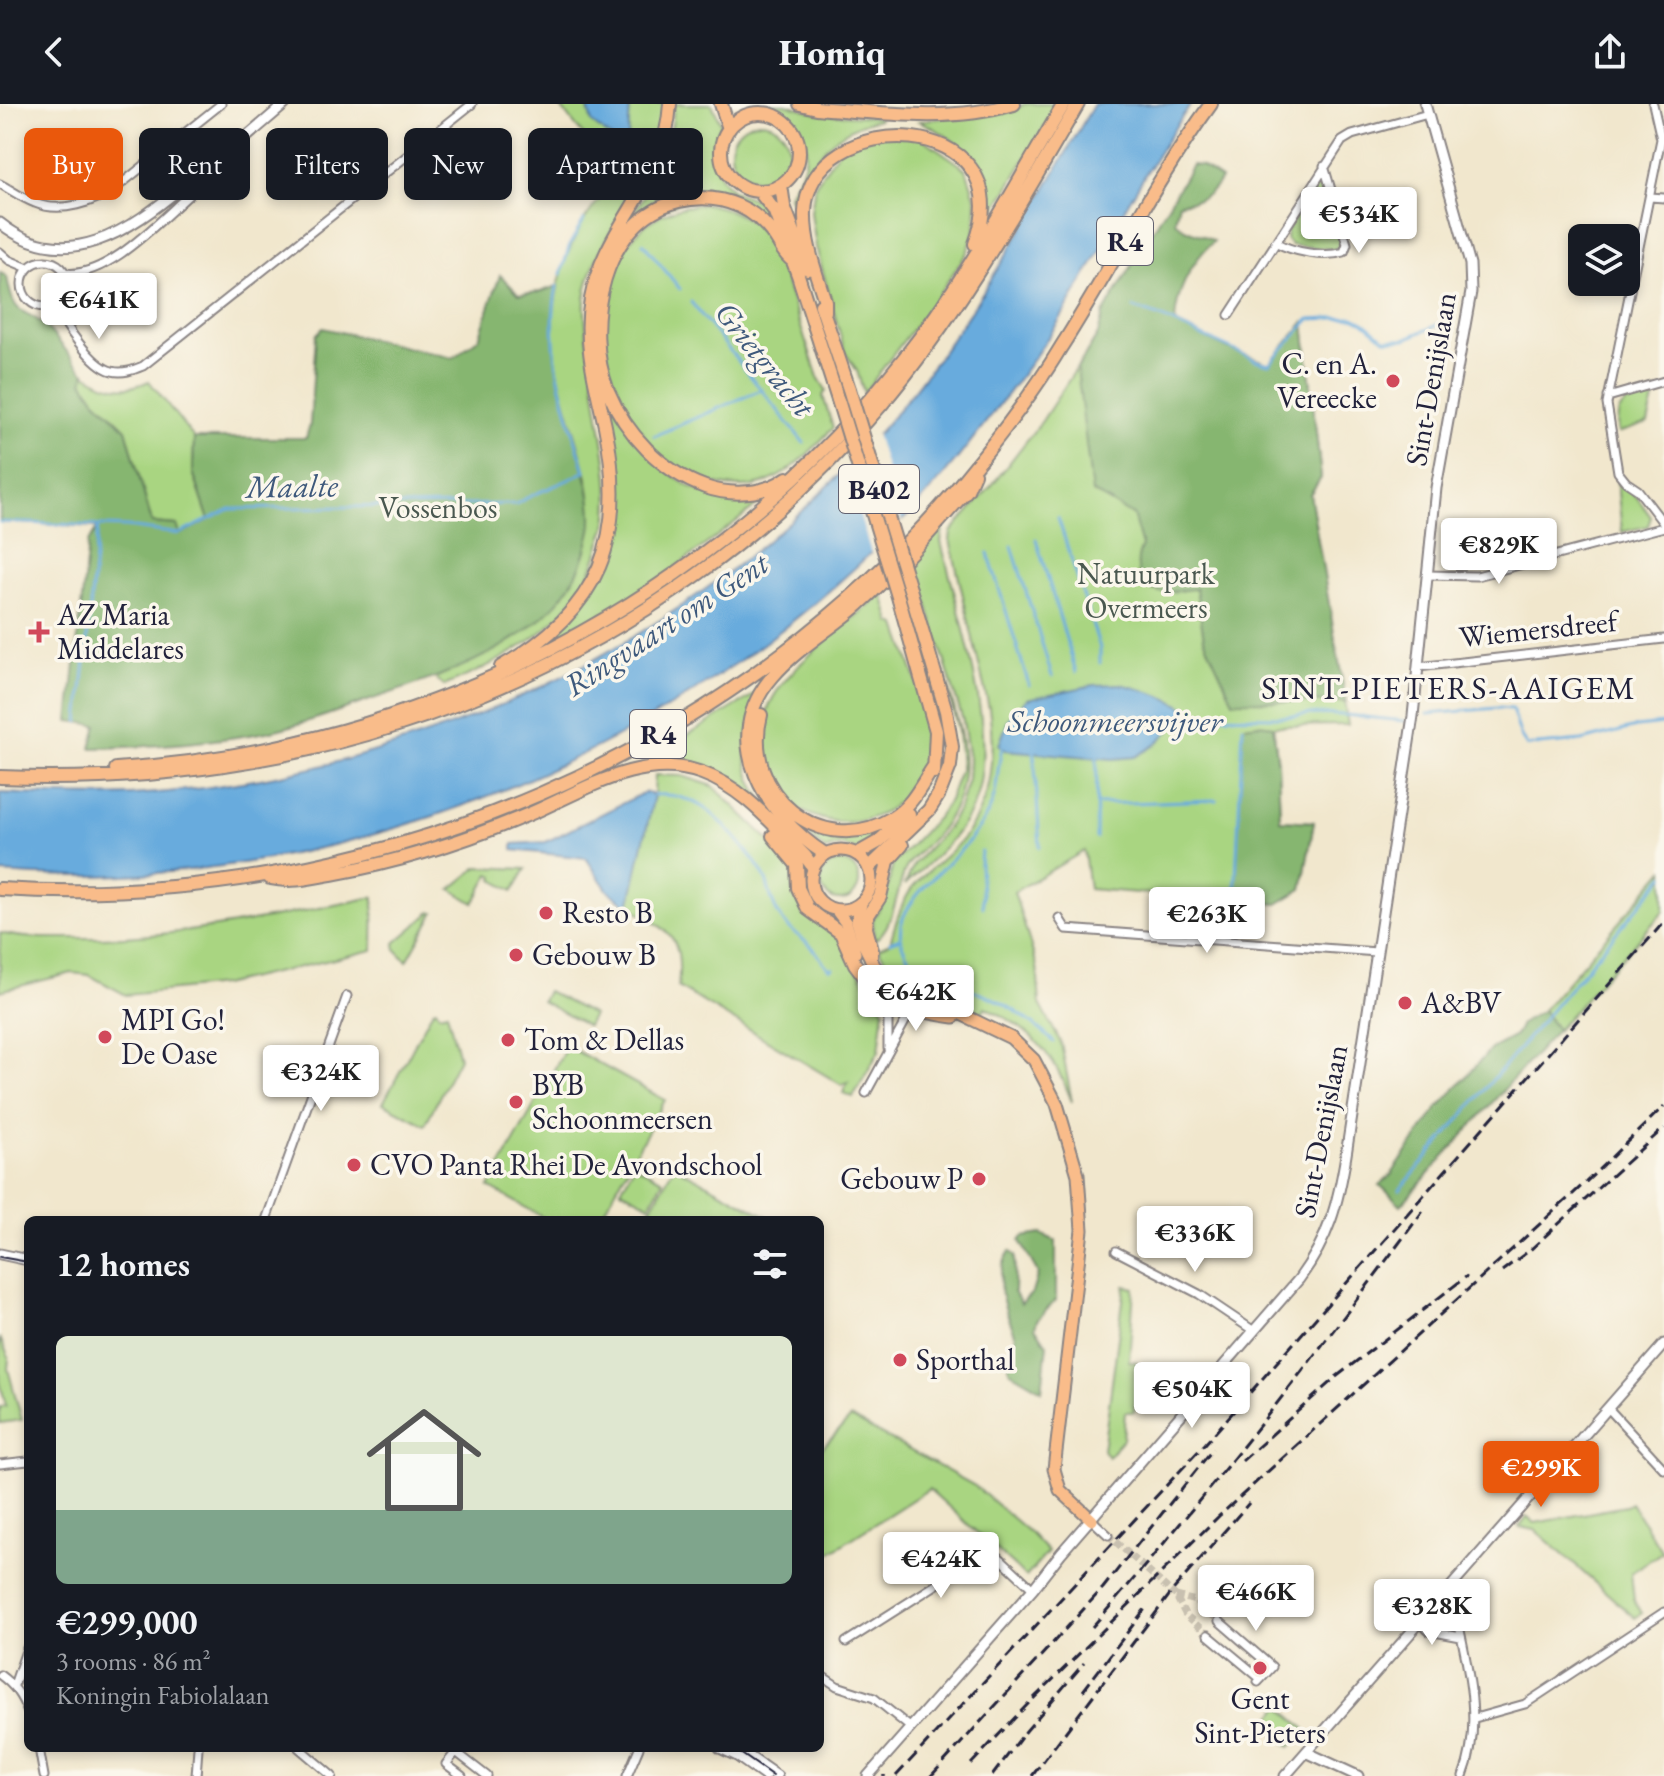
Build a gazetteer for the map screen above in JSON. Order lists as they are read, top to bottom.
{
  "streets": {
    "highway": ["R4", "B402"],
    "street": ["Sint-Denijslaan", "Wiemersdreef"]
  },
  "crossings": [
    ["Sint-Denijslaan", "Wiemersdreef"]
  ],
  "districts": ["SINT-PIETERS-AAIGEM"],
  "water": [
    "Grietgracht",
    "Maalte",
    "Ringvaart om Gent",
    "Schoonmeersvijver"
  ],
  "parks": ["Vossenbos", "Natuurpark Overmeers"],
  "places": {
    "other": [
      "C. en A. Vereecke",
      "Resto B",
      "Gebouw B",
      "A&BV",
      "MPI Go! De Oase",
      "Tom & Dellas",
      "BYB Schoonmeersen",
      "CVO Panta Rhei De Avondschool",
      "Gebouw P",
      "Sporthal",
      "Gent Sint-Pieters"
    ],
    "health": ["AZ Maria Middelares"]
  },
  "page": {
    "header": "Homiq",
    "chip": [
      "Buy",
      "Rent",
      "Filters",
      "New",
      "Apartment"
    ],
    "price": [
      "€534K",
      "€641K",
      "€829K",
      "€263K",
      "€642K",
      "€324K",
      "€336K",
      "€504K",
      "€299K",
      "€424K",
      "€466K",
      "€328K"
    ],
    "heading": "12 homes",
    "list": [
      {
        "name": "€299,000",
        "note": "3 rooms · 86 m² · Koningin Fabiolalaan"
      }
    ]
  }
}
